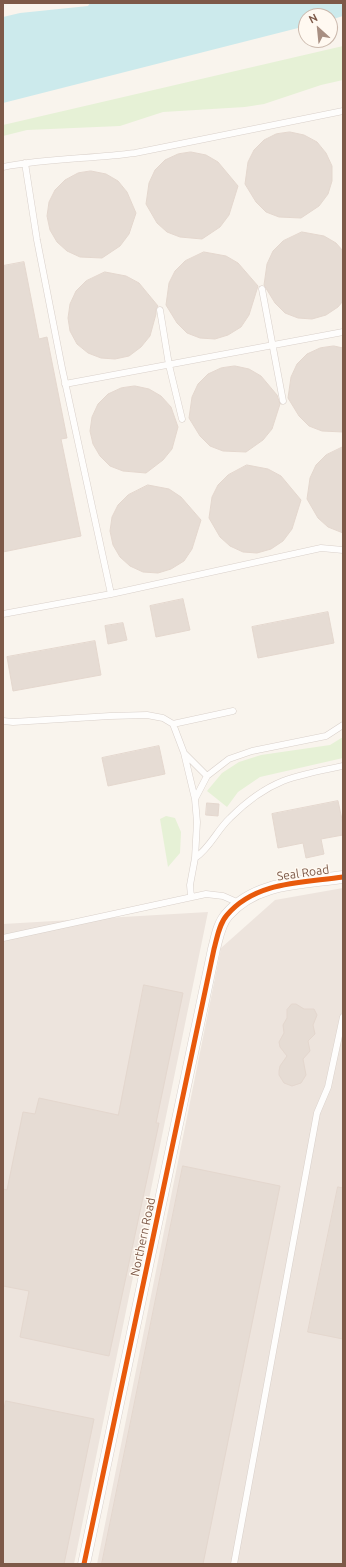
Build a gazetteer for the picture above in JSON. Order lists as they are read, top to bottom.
{
  "streets": {
    "street": ["Seal Road", "Northern Road"]
  },
  "crossings": [
    ["Seal Road", "Northern Road"]
  ],
  "north": "top left"
}
